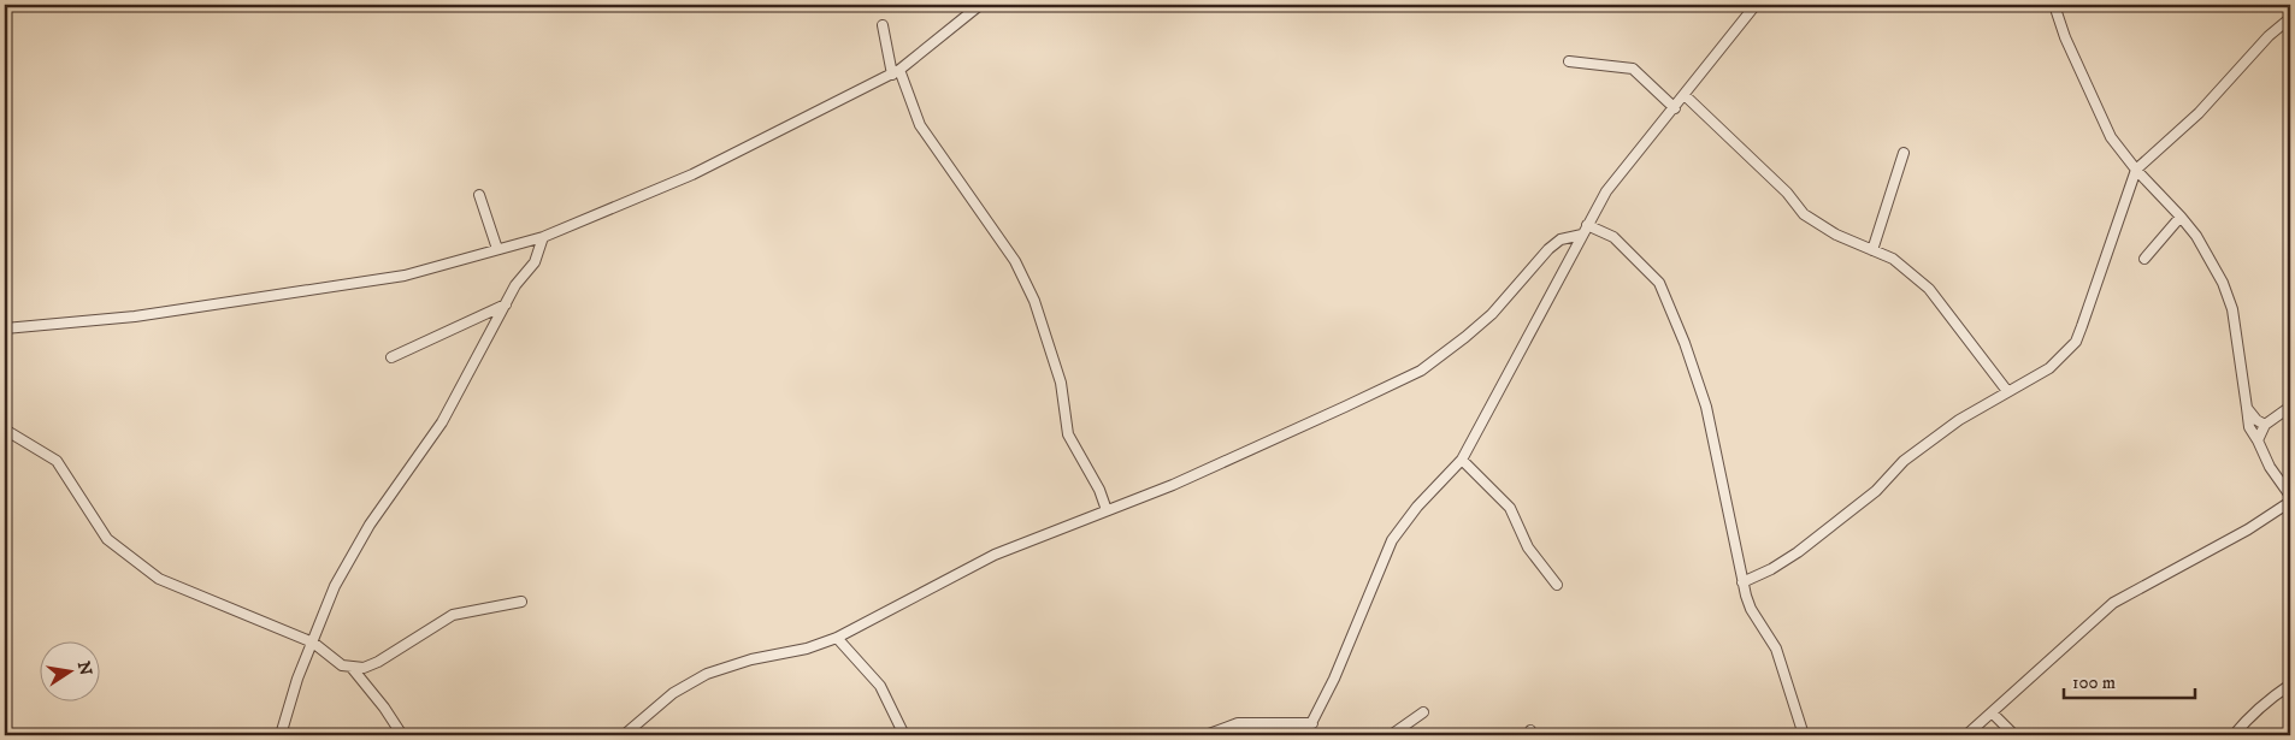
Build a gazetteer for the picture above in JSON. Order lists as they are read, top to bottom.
{
  "scale_bar": "100 m",
  "north": "right"
}
